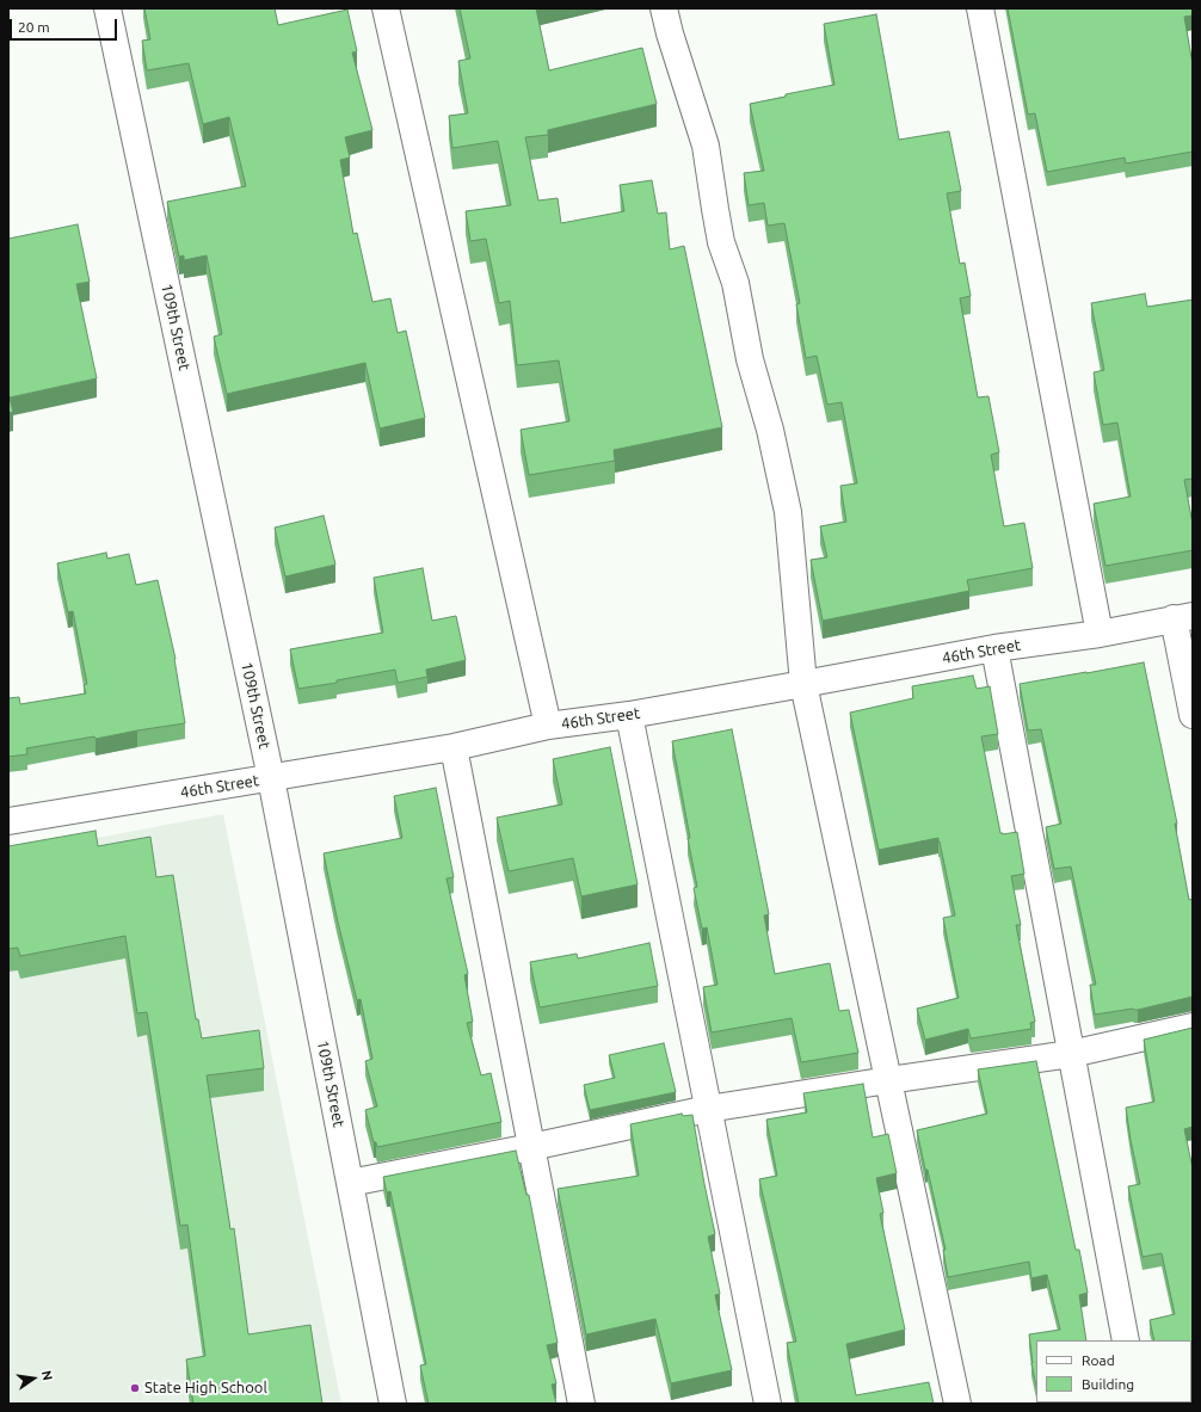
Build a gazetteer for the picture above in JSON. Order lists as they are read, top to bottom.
{
  "streets": {
    "street": ["109th Street", "46th Street"]
  },
  "crossings": [
    ["109th Street", "46th Street"]
  ],
  "places": ["State High School"],
  "legend": ["Road", "Building"],
  "scale_bar": "20 m",
  "north": "right"
}
